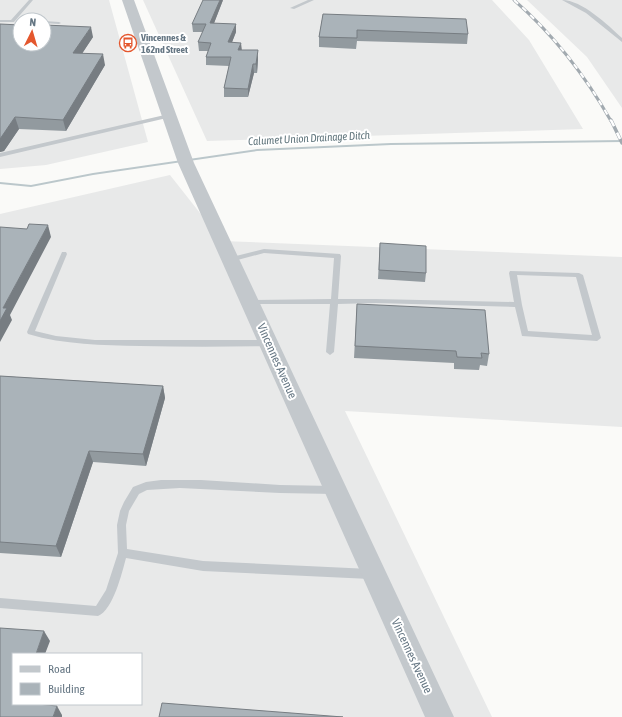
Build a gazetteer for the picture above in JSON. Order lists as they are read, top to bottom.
{
  "streets": {
    "street": ["Vincennes Avenue"]
  },
  "water": ["Calumet Union Drainage Ditch"],
  "places": {
    "bus stop": ["Vincennes & 162nd Street"]
  },
  "legend": ["Road", "Building"],
  "north": "top"
}
